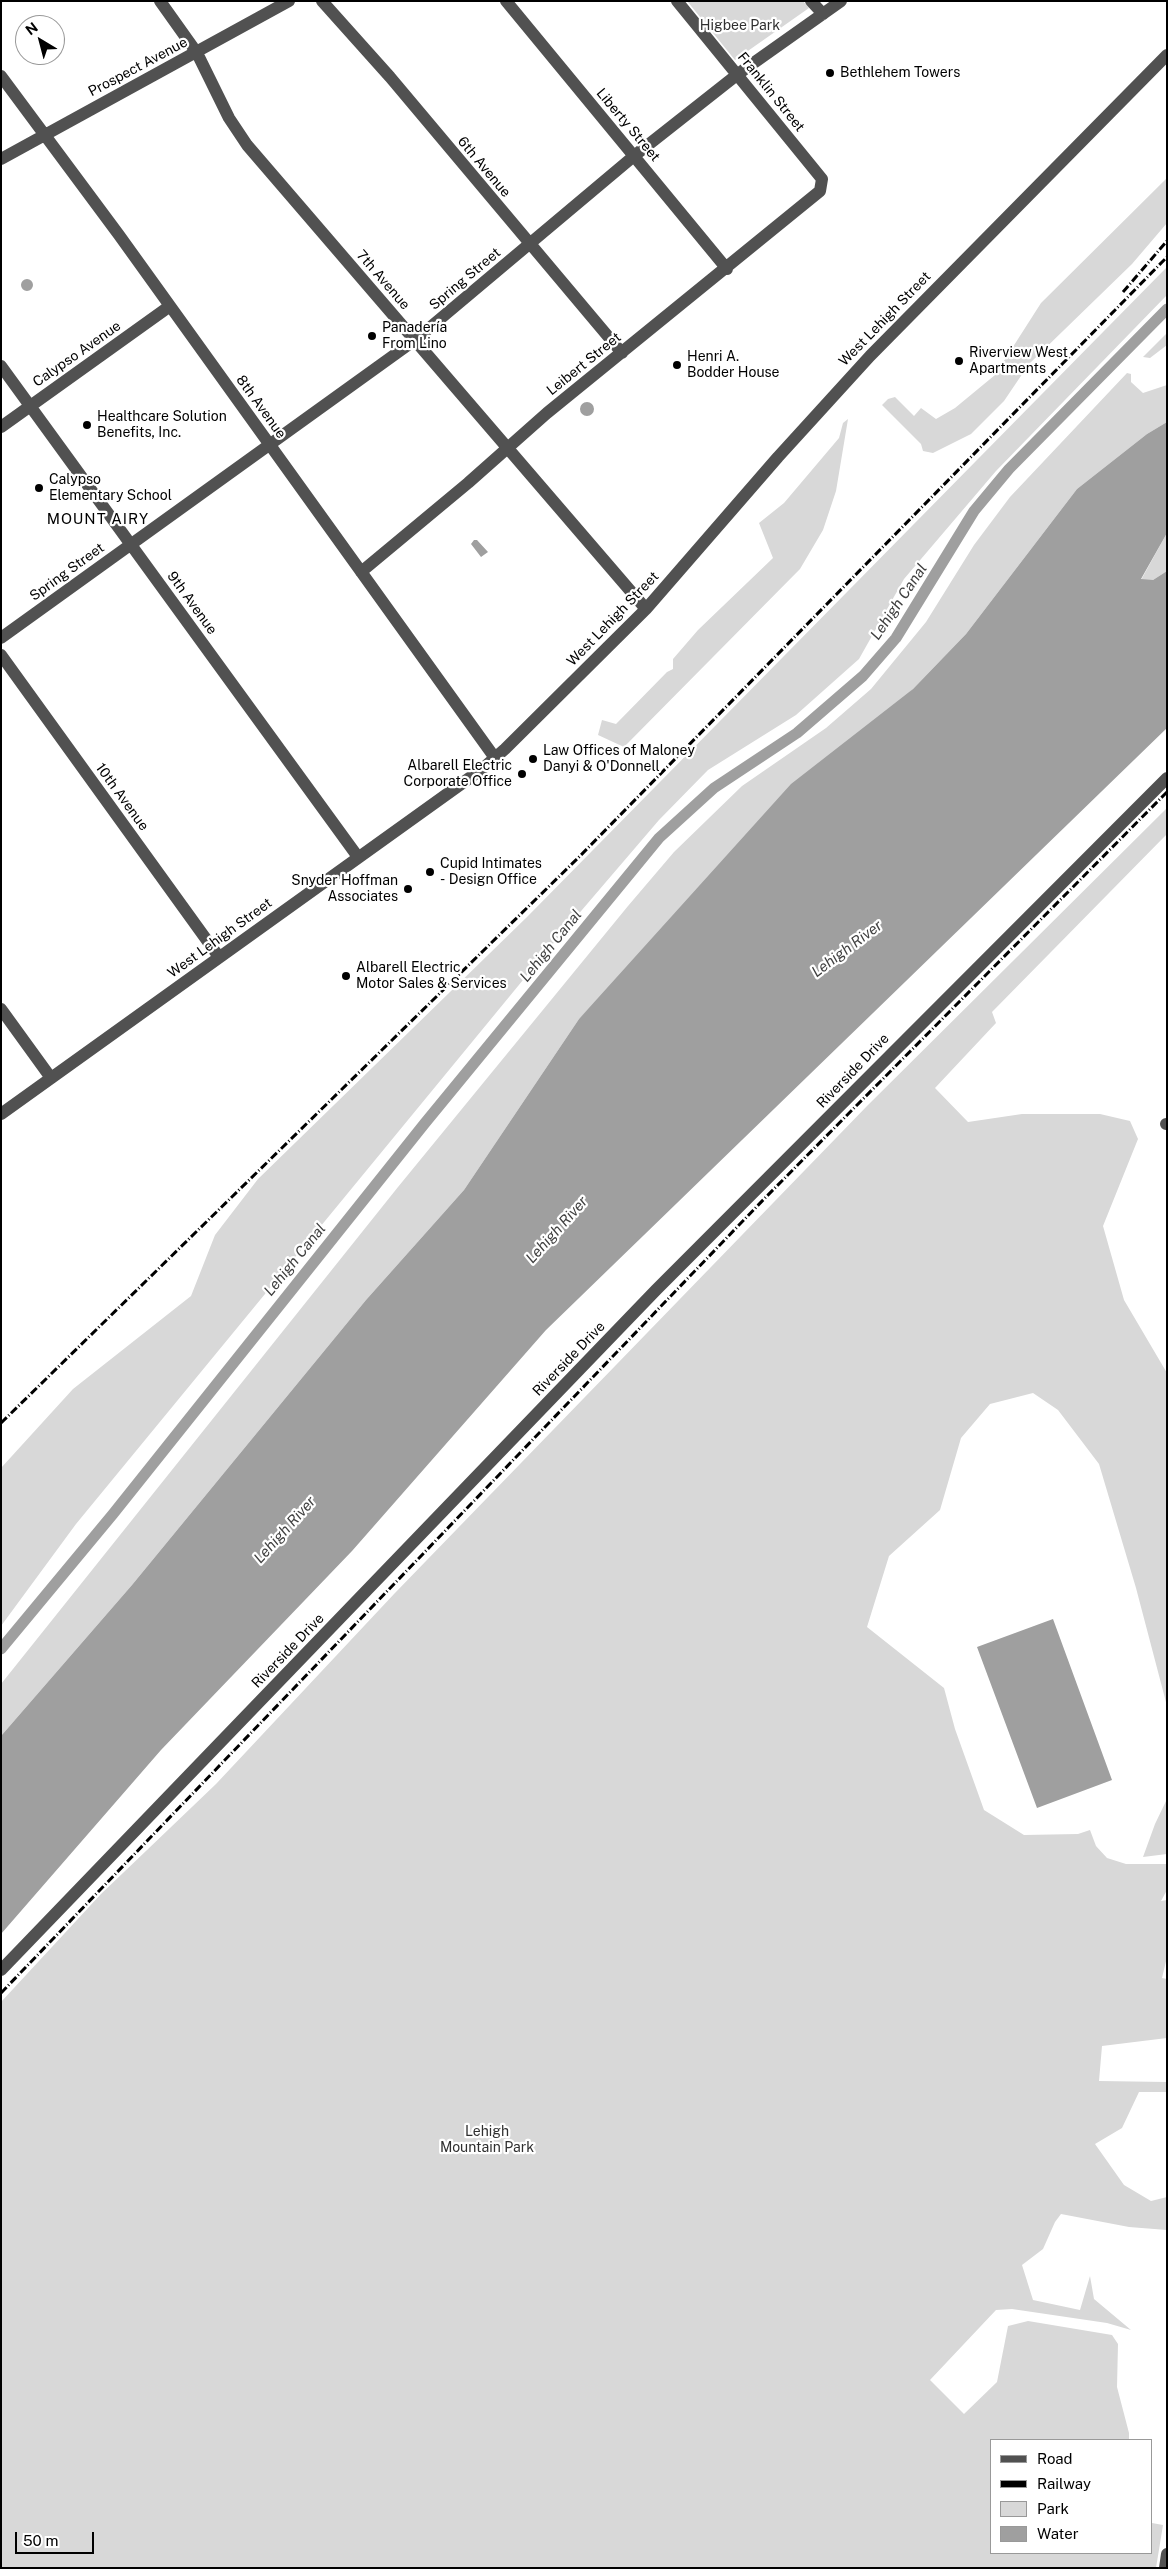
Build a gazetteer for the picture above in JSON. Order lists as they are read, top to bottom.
{
  "streets": {
    "street": [
      "Prospect Avenue",
      "Franklin Street",
      "Liberty Street",
      "6th Avenue",
      "Spring Street",
      "7th Avenue",
      "West Lehigh Street",
      "Calypso Avenue",
      "Leibert Street",
      "8th Avenue",
      "9th Avenue",
      "10th Avenue",
      "Riverside Drive"
    ]
  },
  "crossings": [
    ["Prospect Avenue", "7th Avenue"],
    ["Prospect Avenue", "8th Avenue"],
    ["Franklin Street", "Spring Street"],
    ["Franklin Street", "Leibert Street"],
    ["Liberty Street", "Spring Street"],
    ["Liberty Street", "Leibert Street"],
    ["6th Avenue", "Spring Street"],
    ["6th Avenue", "Leibert Street"],
    ["Spring Street", "7th Avenue"],
    ["Spring Street", "8th Avenue"],
    ["Spring Street", "9th Avenue"],
    ["7th Avenue", "West Lehigh Street"],
    ["7th Avenue", "Leibert Street"],
    ["West Lehigh Street", "8th Avenue"],
    ["West Lehigh Street", "9th Avenue"],
    ["West Lehigh Street", "10th Avenue"],
    ["Calypso Avenue", "8th Avenue"],
    ["Calypso Avenue", "9th Avenue"],
    ["Leibert Street", "8th Avenue"]
  ],
  "districts": ["MOUNT AIRY"],
  "water": ["Lehigh Canal", "Lehigh River"],
  "parks": ["Higbee Park", "Lehigh Mountain Park"],
  "places": [
    "Bethlehem Towers",
    "Panadería From Lino",
    "Riverview West Apartments",
    "Henri A. Bodder House",
    "Healthcare Solution Benefits, Inc.",
    "Calypso Elementary School",
    "Law Offices of Maloney Danyi & O'Donnell",
    "Albarell Electric Corporate Office",
    "Cupid Intimates - Design Office",
    "Snyder Hoffman Associates",
    "Albarell Electric Motor Sales & Services"
  ],
  "legend": [
    "Road",
    "Railway",
    "Park",
    "Water"
  ],
  "scale_bar": "50 m",
  "north": "top left"
}
